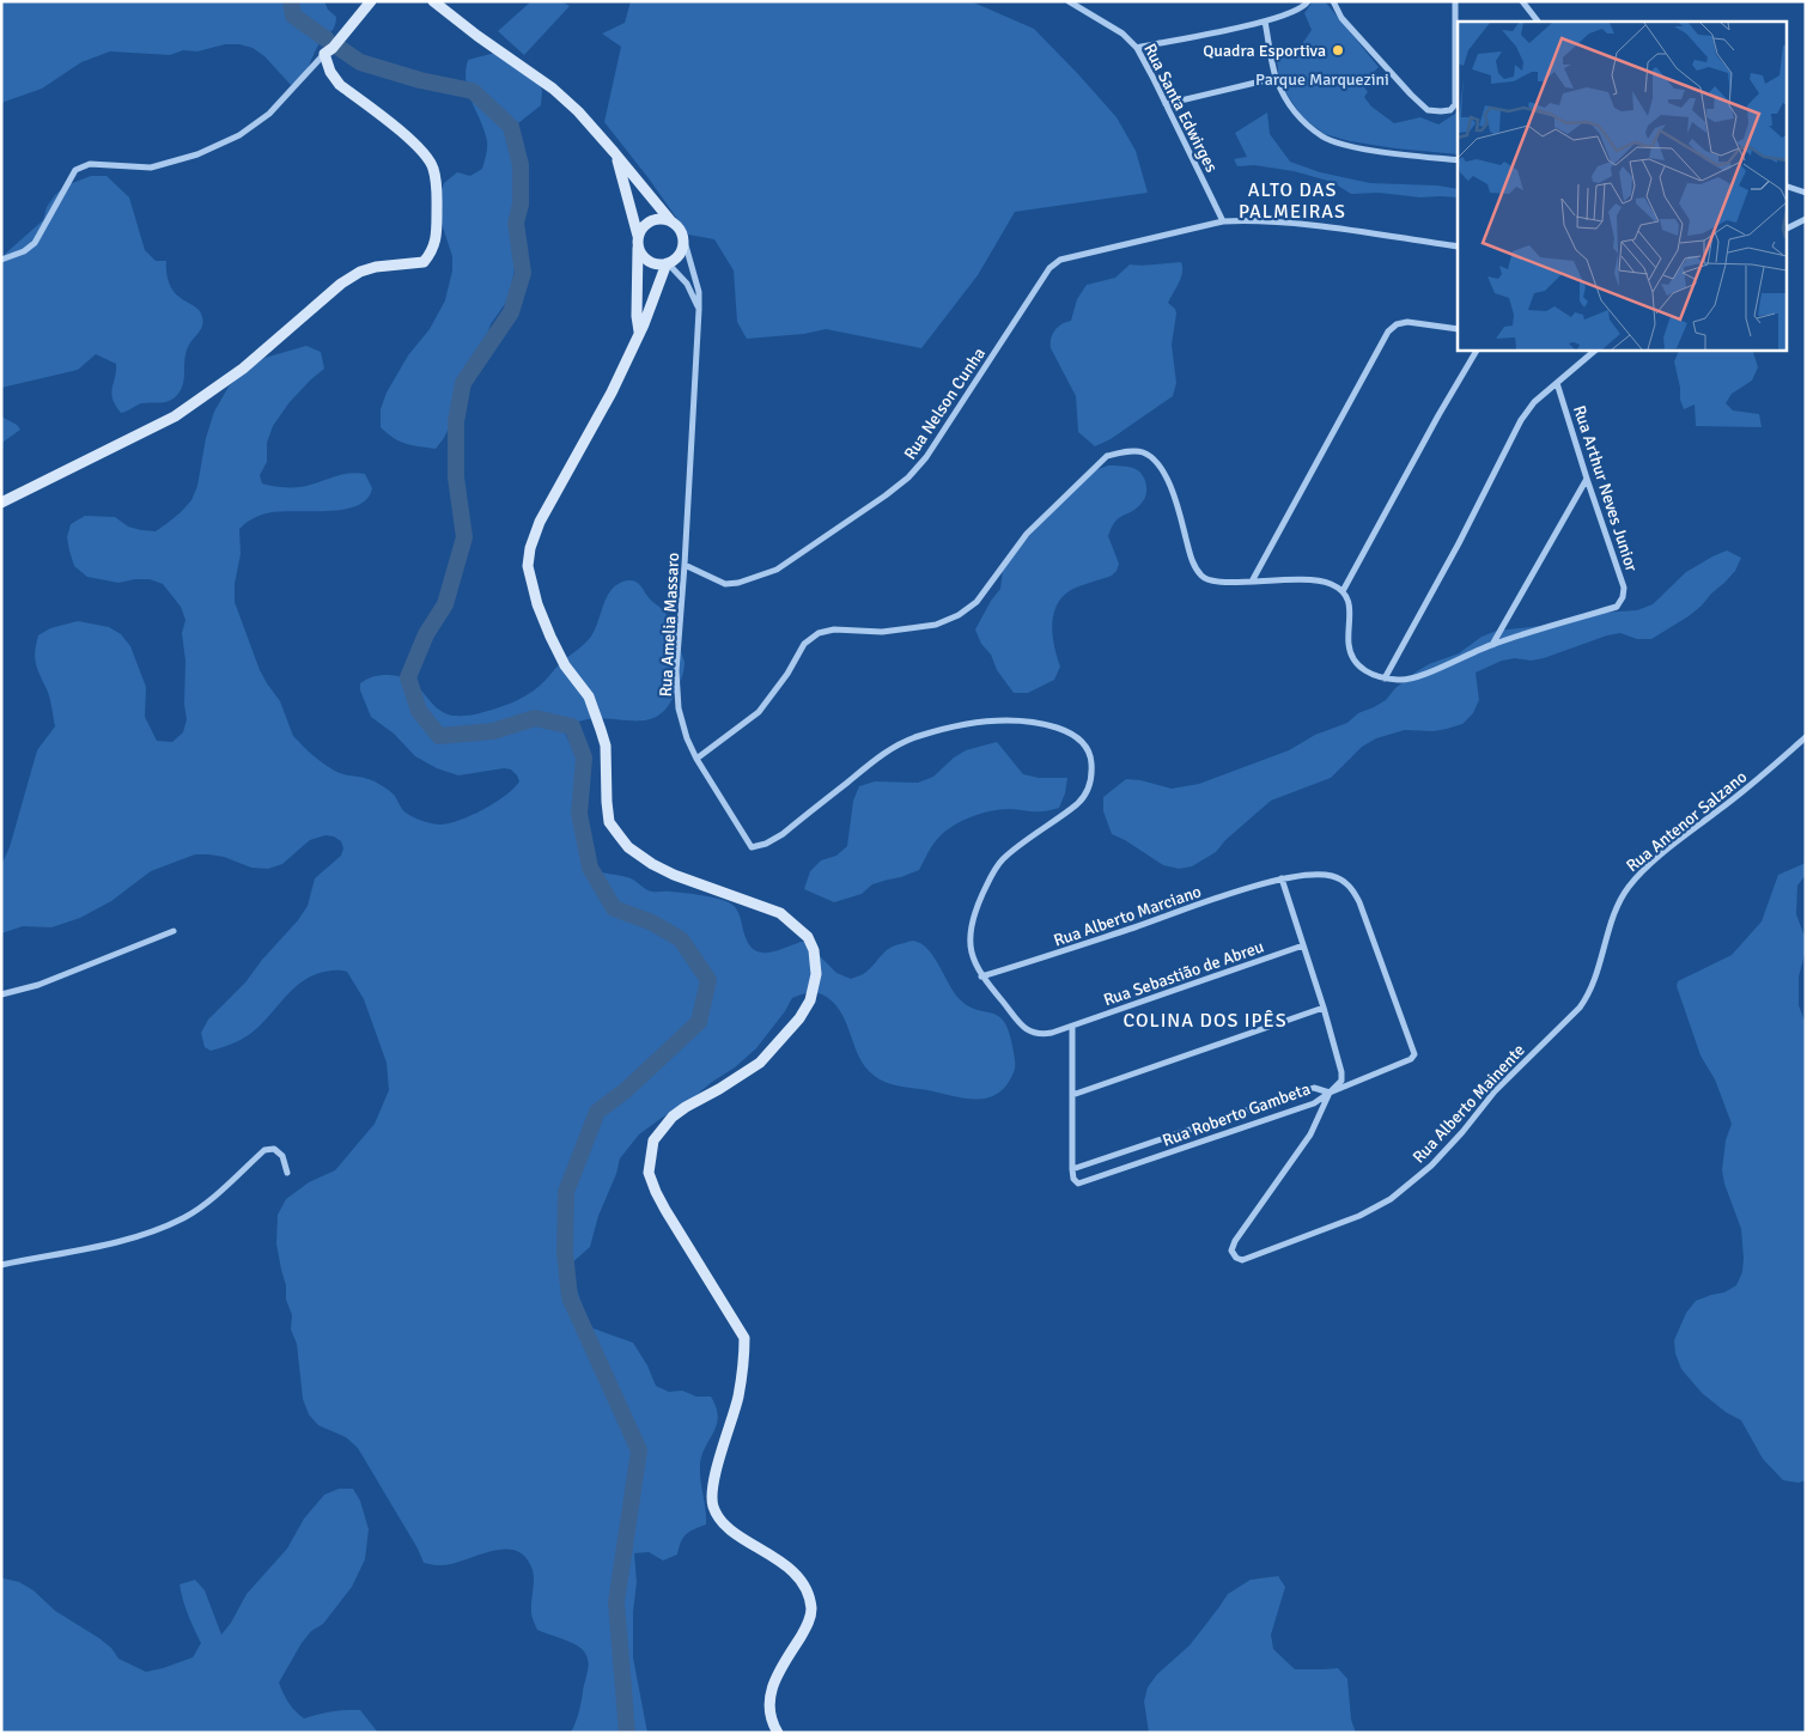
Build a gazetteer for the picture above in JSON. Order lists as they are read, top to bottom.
{
  "streets": {
    "street": [
      "Rua Santa Edwirges",
      "Rua Nelson Cunha",
      "Rua Arthur Neves Junior",
      "Rua Amelia Massaro",
      "Rua Antenor Salzano",
      "Rua Alberto Marciano",
      "Rua Sebastião de Abreu",
      "Rua Alberto Mainente",
      "Rua Roberto Gambeta"
    ]
  },
  "crossings": [
    ["Rua Santa Edwirges", "Rua Nelson Cunha"],
    ["Rua Nelson Cunha", "Rua Amelia Massaro"],
    ["Rua Amelia Massaro", "Rua Alberto Marciano"],
    ["Rua Amelia Massaro", "Rua Sebastião de Abreu"],
    ["Rua Antenor Salzano", "Rua Alberto Mainente"],
    ["Rua Alberto Marciano", "Rua Sebastião de Abreu"],
    ["Rua Alberto Marciano", "Rua Alberto Mainente"],
    ["Rua Alberto Marciano", "Rua Roberto Gambeta"],
    ["Rua Alberto Mainente", "Rua Roberto Gambeta"]
  ],
  "districts": ["ALTO DAS PALMEIRAS", "COLINA DOS IPÊS"],
  "parks": ["Parque Marquezini"],
  "places": ["Quadra Esportiva"]
}
